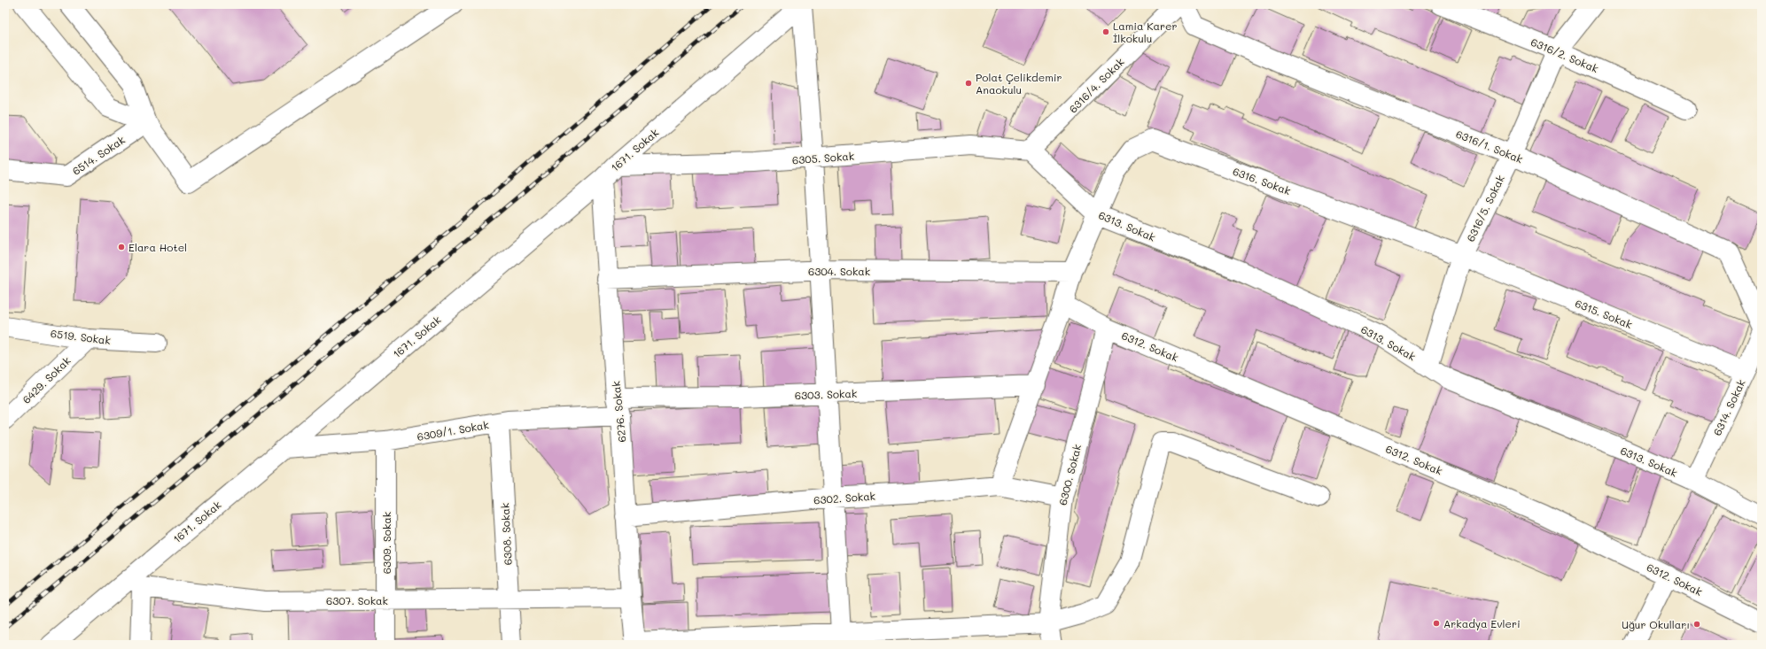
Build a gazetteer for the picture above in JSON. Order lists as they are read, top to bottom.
{
  "streets": {
    "street": [
      "6316/2. Sokak",
      "6316/4. Sokak",
      "6316/1. Sokak",
      "1671. Sokak",
      "6514. Sokak",
      "6305. Sokak",
      "6316. Sokak",
      "6316/5. Sokak",
      "6313. Sokak",
      "6304. Sokak",
      "6315. Sokak",
      "6519. Sokak",
      "6312. Sokak",
      "6429. Sokak",
      "6303. Sokak",
      "6314. Sokak",
      "6276. Sokak",
      "6309/1. Sokak",
      "6300. Sokak",
      "6302. Sokak",
      "6308. Sokak",
      "6309. Sokak",
      "6307. Sokak"
    ]
  },
  "crossings": [
    ["6316/2. Sokak", "6316/5. Sokak"],
    ["6316/4. Sokak", "6305. Sokak"],
    ["6316/4. Sokak", "6313. Sokak"],
    ["6316/1. Sokak", "6316/5. Sokak"],
    ["1671. Sokak", "6305. Sokak"],
    ["1671. Sokak", "6276. Sokak"],
    ["1671. Sokak", "6309/1. Sokak"],
    ["6305. Sokak", "6313. Sokak"],
    ["6316. Sokak", "6316/5. Sokak"],
    ["6316. Sokak", "6313. Sokak"],
    ["6316. Sokak", "6304. Sokak"],
    ["6316. Sokak", "6315. Sokak"],
    ["6316. Sokak", "6312. Sokak"],
    ["6316. Sokak", "6303. Sokak"],
    ["6316. Sokak", "6302. Sokak"],
    ["6316/5. Sokak", "6313. Sokak"],
    ["6316/5. Sokak", "6315. Sokak"],
    ["6313. Sokak", "6314. Sokak"],
    ["6304. Sokak", "6276. Sokak"],
    ["6315. Sokak", "6314. Sokak"],
    ["6519. Sokak", "6429. Sokak"],
    ["6312. Sokak", "6300. Sokak"],
    ["6303. Sokak", "6276. Sokak"],
    ["6303. Sokak", "6309/1. Sokak"],
    ["6276. Sokak", "6309/1. Sokak"],
    ["6276. Sokak", "6302. Sokak"],
    ["6276. Sokak", "6307. Sokak"],
    ["6309/1. Sokak", "6308. Sokak"],
    ["6309/1. Sokak", "6309. Sokak"],
    ["6300. Sokak", "6302. Sokak"],
    ["6308. Sokak", "6307. Sokak"],
    ["6309. Sokak", "6307. Sokak"]
  ],
  "places": [
    "Lamia Karer İlkokulu",
    "Polat Çelikdemir Anaokulu",
    "Elara Hotel",
    "Arkadya Evleri",
    "Uğur Okulları"
  ]
}
